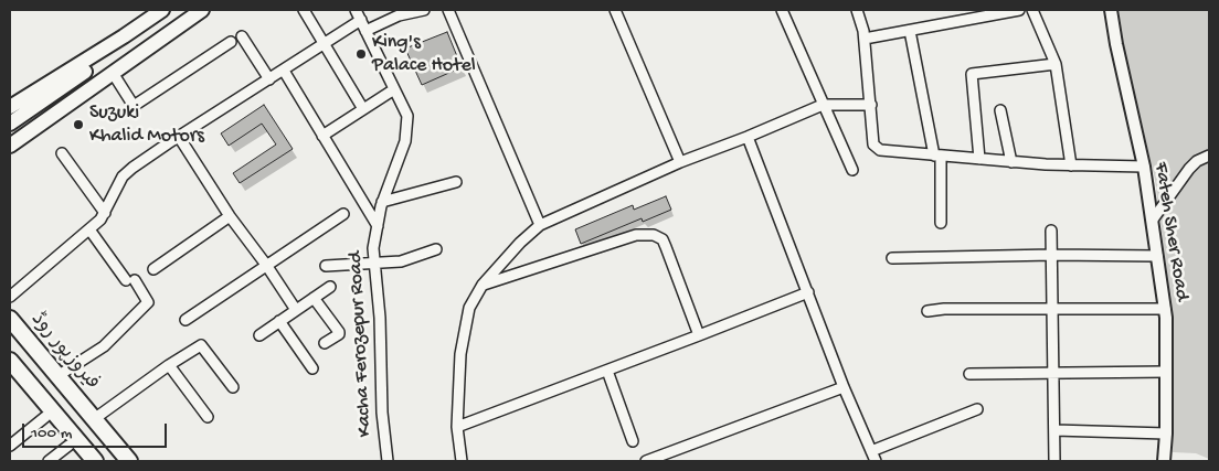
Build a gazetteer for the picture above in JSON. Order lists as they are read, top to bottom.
{
  "streets": {
    "main road": ["فیروزپور روڈ"],
    "street": ["Fateh Sher Road", "Kacha Ferozepur Road"]
  },
  "places": ["King's Palace Hotel", "Suzuki Khalid Motors"],
  "scale_bar": "100 m"
}
